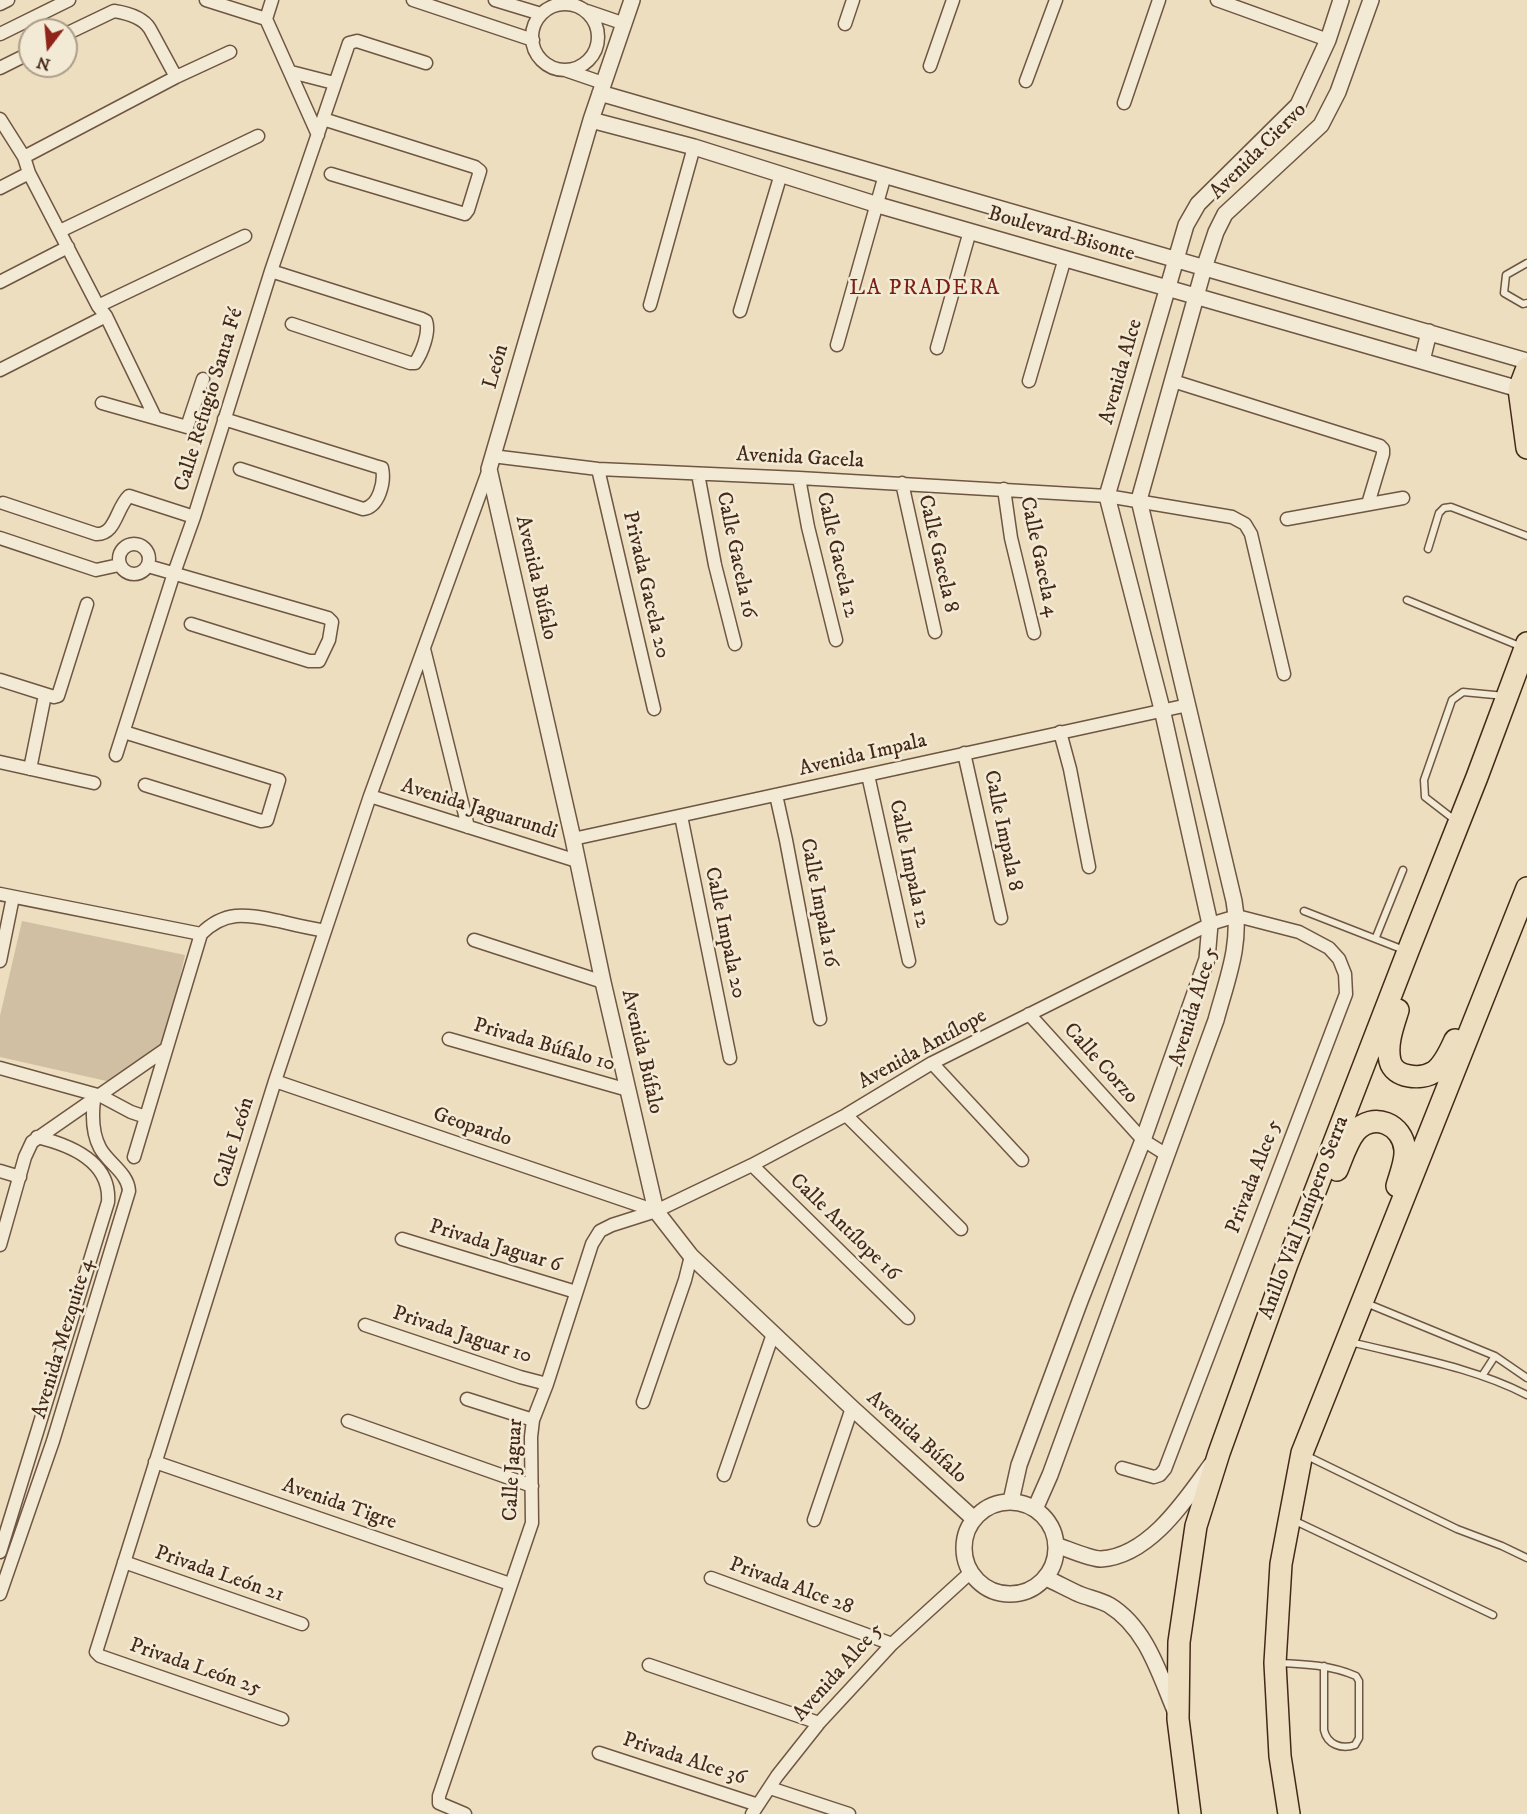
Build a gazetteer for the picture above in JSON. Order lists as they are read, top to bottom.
{
  "streets": {
    "highway": ["Anillo Vial Junípero Serra"],
    "street": [
      "Avenida Ciervo",
      "Boulevard Bisonte",
      "León",
      "Avenida Alce",
      "Calle Refugio Santa Fé",
      "Avenida Gacela",
      "Calle Gacela 8",
      "Calle Gacela 16",
      "Calle Gacela 12",
      "Calle Gacela 4",
      "Avenida Búfalo",
      "Privada Gacela 20",
      "Avenida Impala",
      "Avenida Jaguarundi",
      "Calle Impala 8",
      "Calle Impala 12",
      "Calle Impala 16",
      "Calle Impala 20",
      "Avenida Alce 5",
      "Privada Búfalo 10",
      "Avenida Antílope",
      "Calle Corzo",
      "Geopardo",
      "Calle León",
      "Privada Alce 5",
      "Calle Antílope 16",
      "Privada Jaguar 6",
      "Privada Jaguar 10",
      "Avenida Mezquite 4",
      "Calle Jaguar",
      "Avenida Tigre",
      "Privada León 21",
      "Privada Alce 28",
      "Privada León 25",
      "Privada Alce 36"
    ]
  },
  "crossings": [
    ["Avenida Ciervo", "Boulevard Bisonte"],
    ["Avenida Ciervo", "Avenida Alce"],
    ["Boulevard Bisonte", "León"],
    ["Boulevard Bisonte", "Avenida Alce"],
    ["León", "Avenida Gacela"],
    ["León", "Avenida Búfalo"],
    ["León", "Calle León"],
    ["Avenida Alce", "Avenida Gacela"],
    ["Avenida Alce", "Avenida Alce 5"],
    ["Avenida Gacela", "Calle Gacela 8"],
    ["Avenida Gacela", "Calle Gacela 16"],
    ["Avenida Gacela", "Calle Gacela 12"],
    ["Avenida Gacela", "Calle Gacela 4"],
    ["Avenida Gacela", "Avenida Búfalo"],
    ["Avenida Gacela", "Privada Gacela 20"],
    ["Avenida Gacela", "Avenida Alce 5"],
    ["Avenida Búfalo", "Avenida Impala"],
    ["Avenida Búfalo", "Avenida Jaguarundi"],
    ["Avenida Búfalo", "Avenida Alce 5"],
    ["Avenida Búfalo", "Privada Búfalo 10"],
    ["Avenida Búfalo", "Avenida Antílope"],
    ["Avenida Búfalo", "Geopardo"],
    ["Avenida Búfalo", "Calle Jaguar"],
    ["Avenida Impala", "Calle Impala 8"],
    ["Avenida Impala", "Calle Impala 12"],
    ["Avenida Impala", "Calle Impala 16"],
    ["Avenida Impala", "Calle Impala 20"],
    ["Avenida Impala", "Avenida Alce 5"],
    ["Avenida Jaguarundi", "Calle León"],
    ["Avenida Alce 5", "Avenida Antílope"],
    ["Avenida Alce 5", "Calle Corzo"],
    ["Avenida Alce 5", "Privada Alce 5"],
    ["Avenida Alce 5", "Privada Alce 28"],
    ["Avenida Alce 5", "Privada Alce 36"],
    ["Avenida Antílope", "Calle Corzo"],
    ["Avenida Antílope", "Geopardo"],
    ["Avenida Antílope", "Privada Alce 5"],
    ["Avenida Antílope", "Calle Antílope 16"],
    ["Avenida Antílope", "Calle Jaguar"],
    ["Geopardo", "Calle León"],
    ["Geopardo", "Calle Jaguar"],
    ["Calle León", "Avenida Tigre"],
    ["Calle León", "Privada León 21"],
    ["Calle León", "Privada León 25"],
    ["Privada Jaguar 6", "Calle Jaguar"],
    ["Privada Jaguar 10", "Calle Jaguar"],
    ["Calle Jaguar", "Avenida Tigre"]
  ],
  "districts": ["LA PRADERA"],
  "north": "bottom"
}
